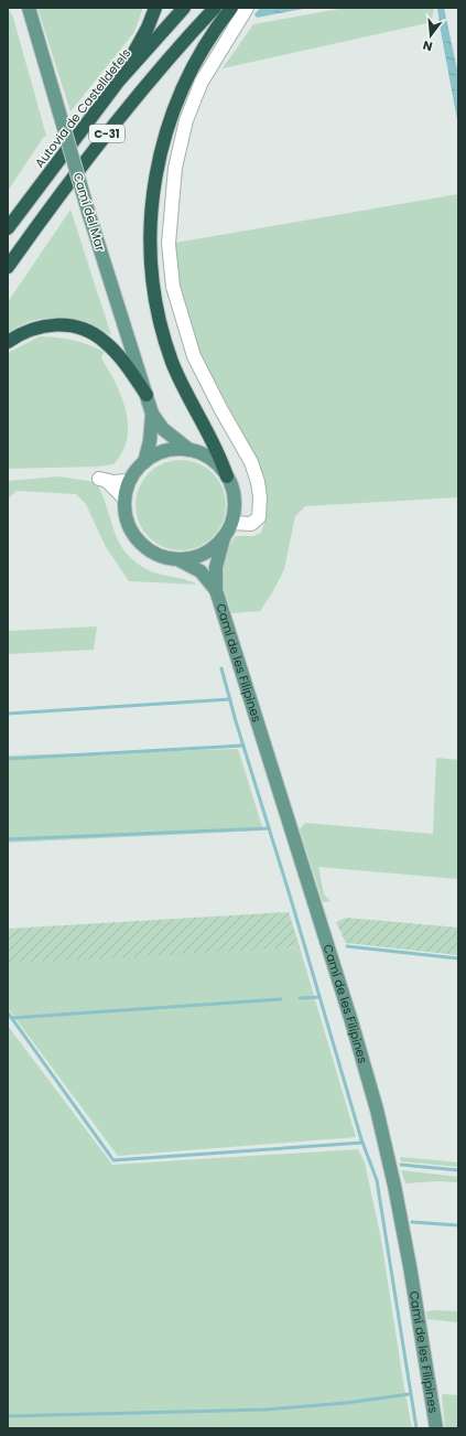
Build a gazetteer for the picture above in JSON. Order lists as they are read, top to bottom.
{
  "streets": {
    "highway": ["Autovia de Castelldefels", "C-31"],
    "main road": ["Camí del Mar", "Camí de les Filipines"]
  },
  "north": "bottom"
}
